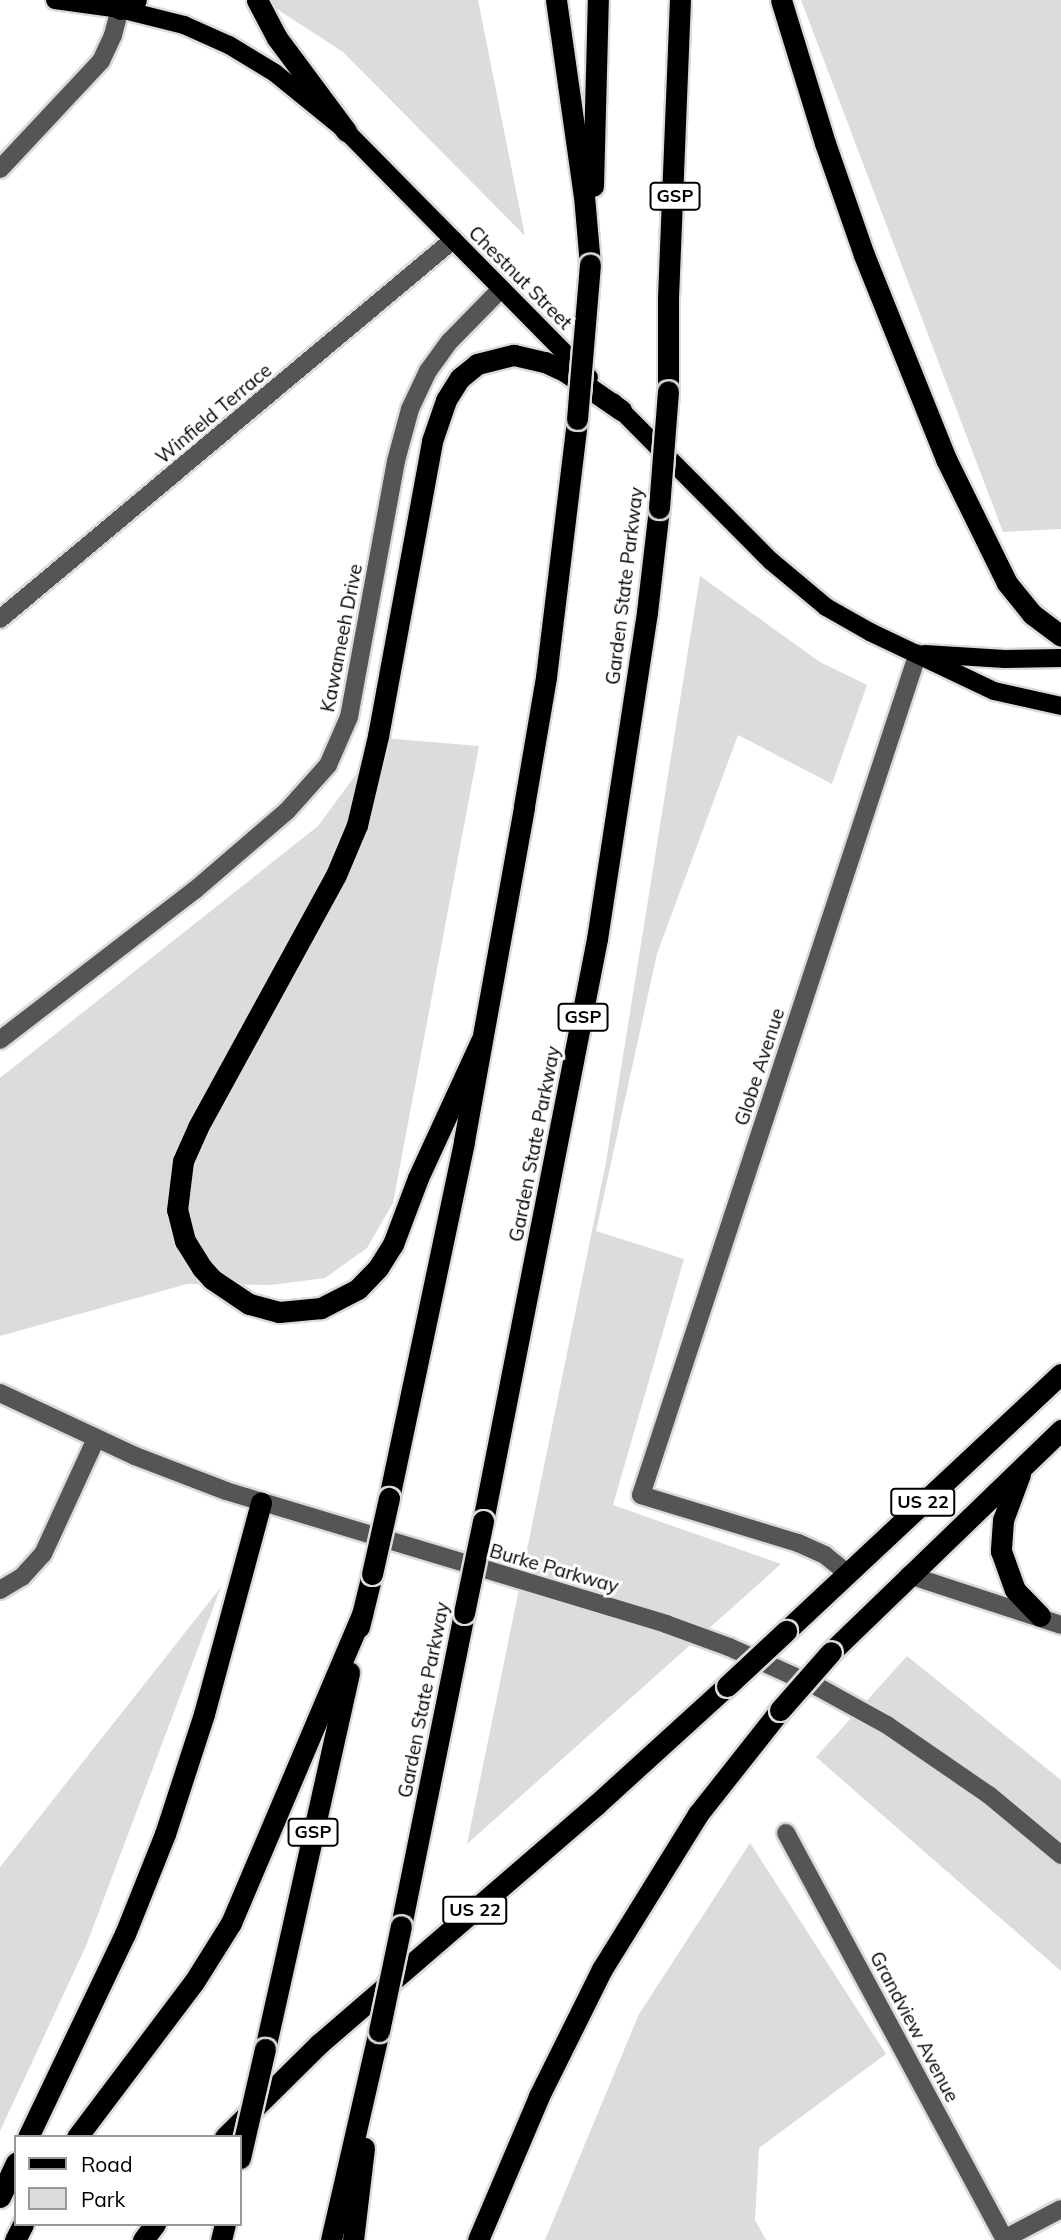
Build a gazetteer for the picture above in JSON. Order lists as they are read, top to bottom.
{
  "streets": {
    "highway": ["GSP", "Garden State Parkway", "US 22"],
    "main road": ["Chestnut Street"],
    "street": [
      "Winfield Terrace",
      "Kawameeh Drive",
      "Globe Avenue",
      "Burke Parkway",
      "Grandview Avenue"
    ]
  },
  "crossings": [
    ["Chestnut Street", "Winfield Terrace"],
    ["Chestnut Street", "Kawameeh Drive"],
    ["Chestnut Street", "Globe Avenue"],
    ["Globe Avenue", "US 22"]
  ],
  "legend": ["Road", "Park"]
}
